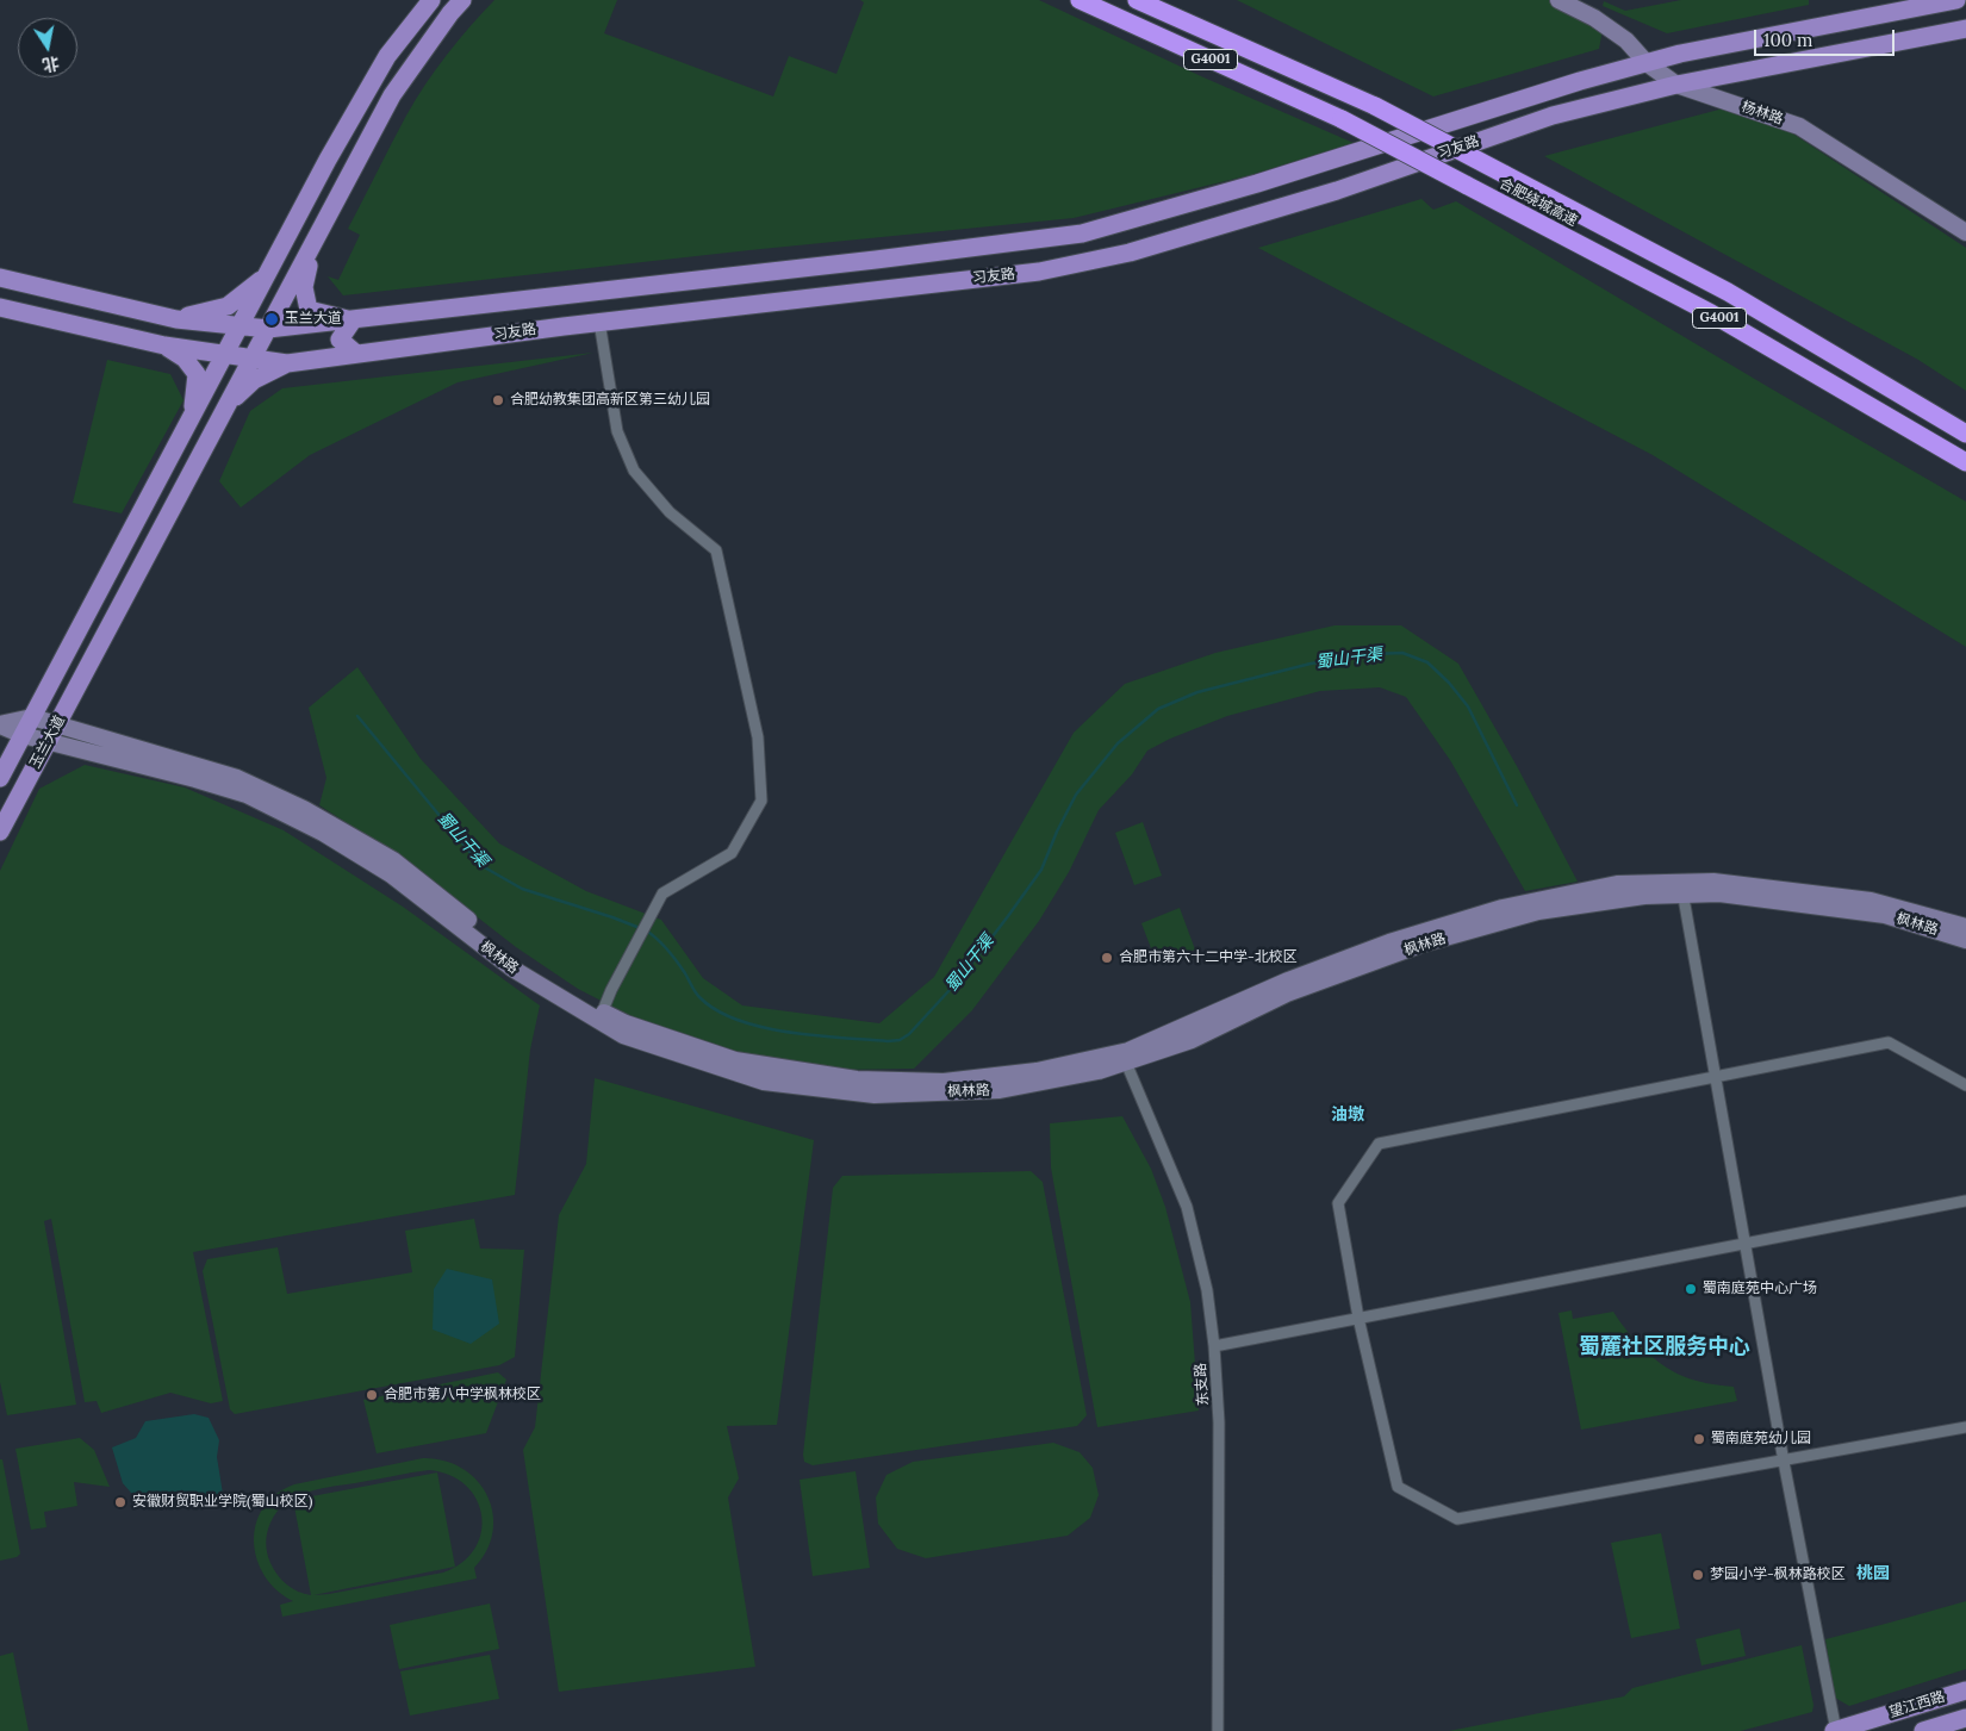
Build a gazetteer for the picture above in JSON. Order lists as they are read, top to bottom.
{
  "streets": {
    "highway": ["G4001", "合肥绕城高速"],
    "main road": [
      "杨林路",
      "习友路",
      "玉兰大道",
      "枫林路",
      "望江西路"
    ],
    "street": ["东支路"]
  },
  "crossings": [
    ["杨林路", "习友路"],
    ["习友路", "玉兰大道"],
    ["玉兰大道", "枫林路"],
    ["枫林路", "东支路"]
  ],
  "districts": ["油墩", "蜀麓社区服务中心", "桃园"],
  "water": ["蜀山干渠"],
  "places": [
    "玉兰大道",
    "合肥幼教集团高新区第三幼儿园",
    "合肥市第六十二中学-北校区",
    "蜀南庭苑中心广场",
    "合肥市第八中学枫林校区",
    "蜀南庭苑幼儿园",
    "安徽财贸职业学院(蜀山校区)",
    "梦园小学-枫林路校区"
  ],
  "scale_bar": "100 m",
  "north": "bottom"
}
